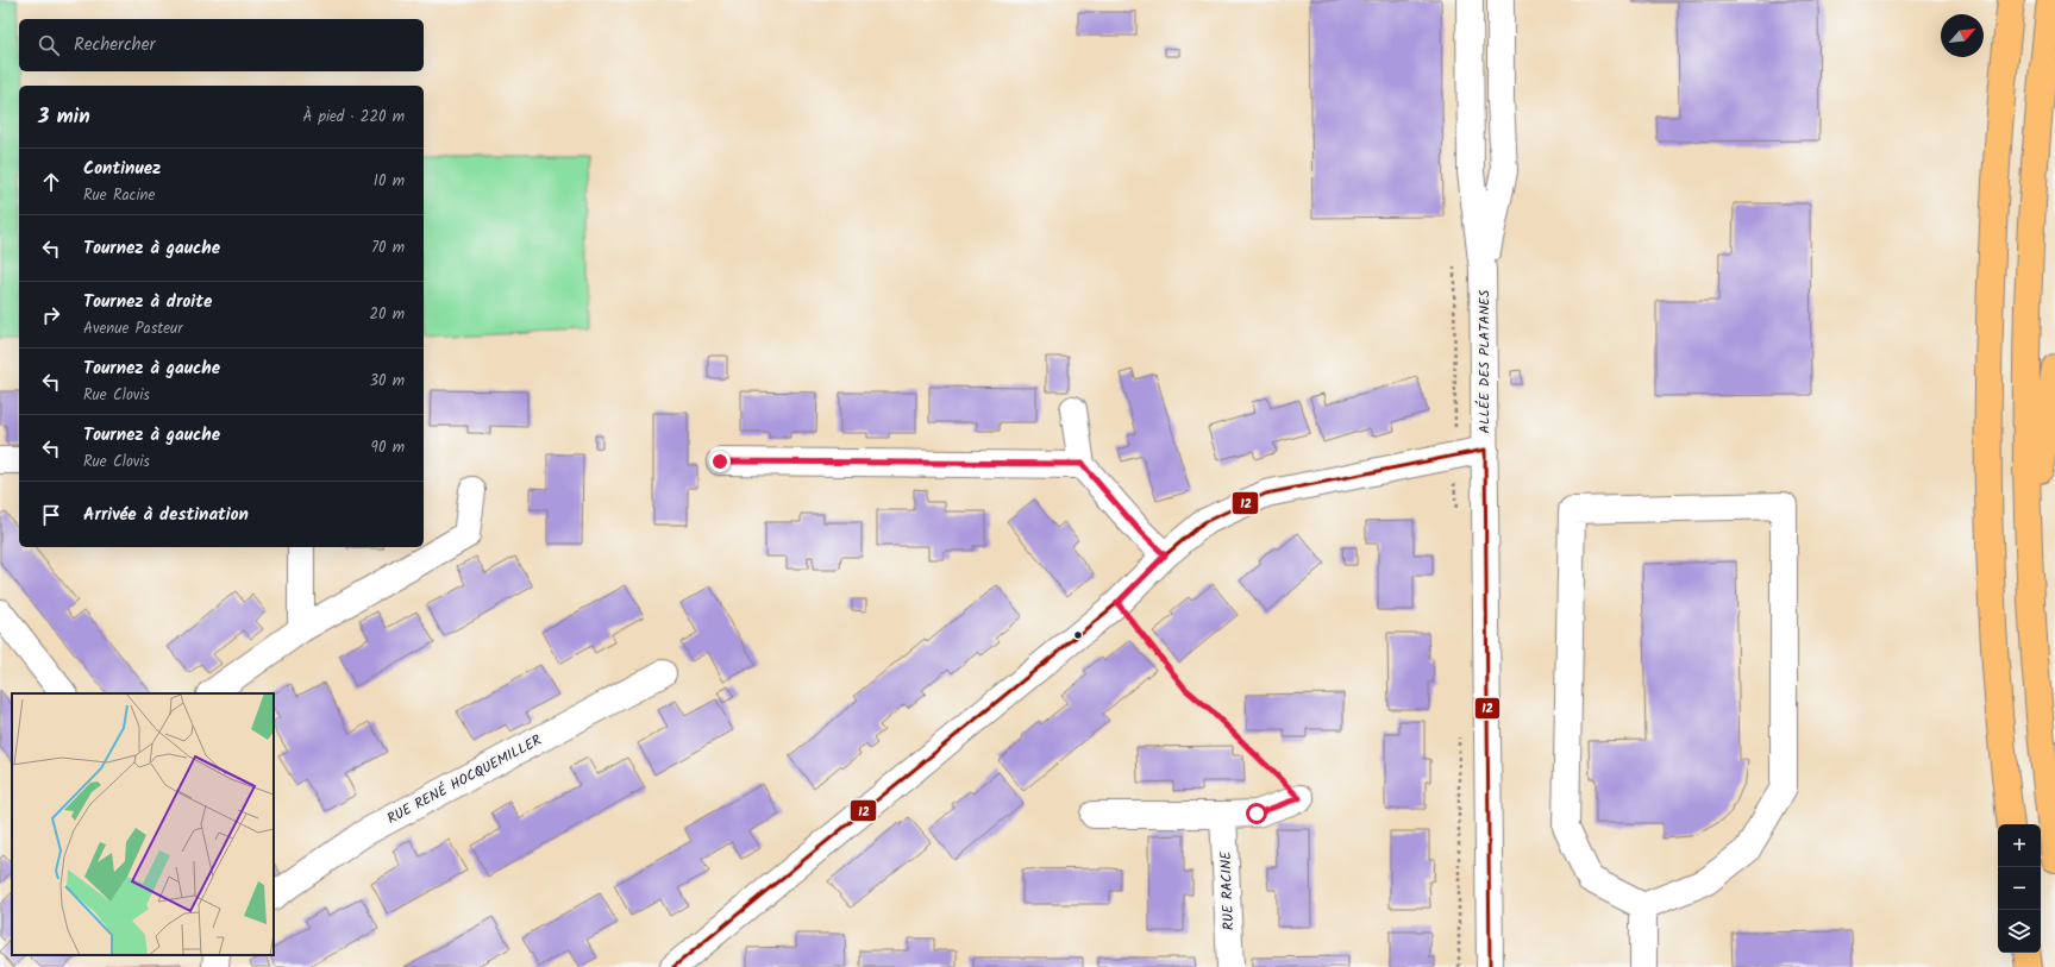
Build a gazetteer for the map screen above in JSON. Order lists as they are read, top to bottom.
{
  "streets": {
    "street": ["ALLÉE DES PLATANES", "RUE RENÉ HOCQUEMILLER", "RUE RACINE"]
  },
  "lines": ["transit line 12"],
  "north": "top right",
  "page": {
    "search": "Rechercher",
    "heading": ["3 min", "À pied · 220 m"],
    "list": [
      ["Continuez", "Rue Racine", "10 m"],
      ["Tournez à gauche", "70 m"],
      ["Tournez à droite", "Avenue Pasteur", "20 m"],
      ["Tournez à gauche", "Rue Clovis", "30 m"],
      ["Tournez à gauche", "Rue Clovis", "90 m"],
      "Arrivée à destination"
    ],
    "map_buttons": ["+", "−"]
  }
}
